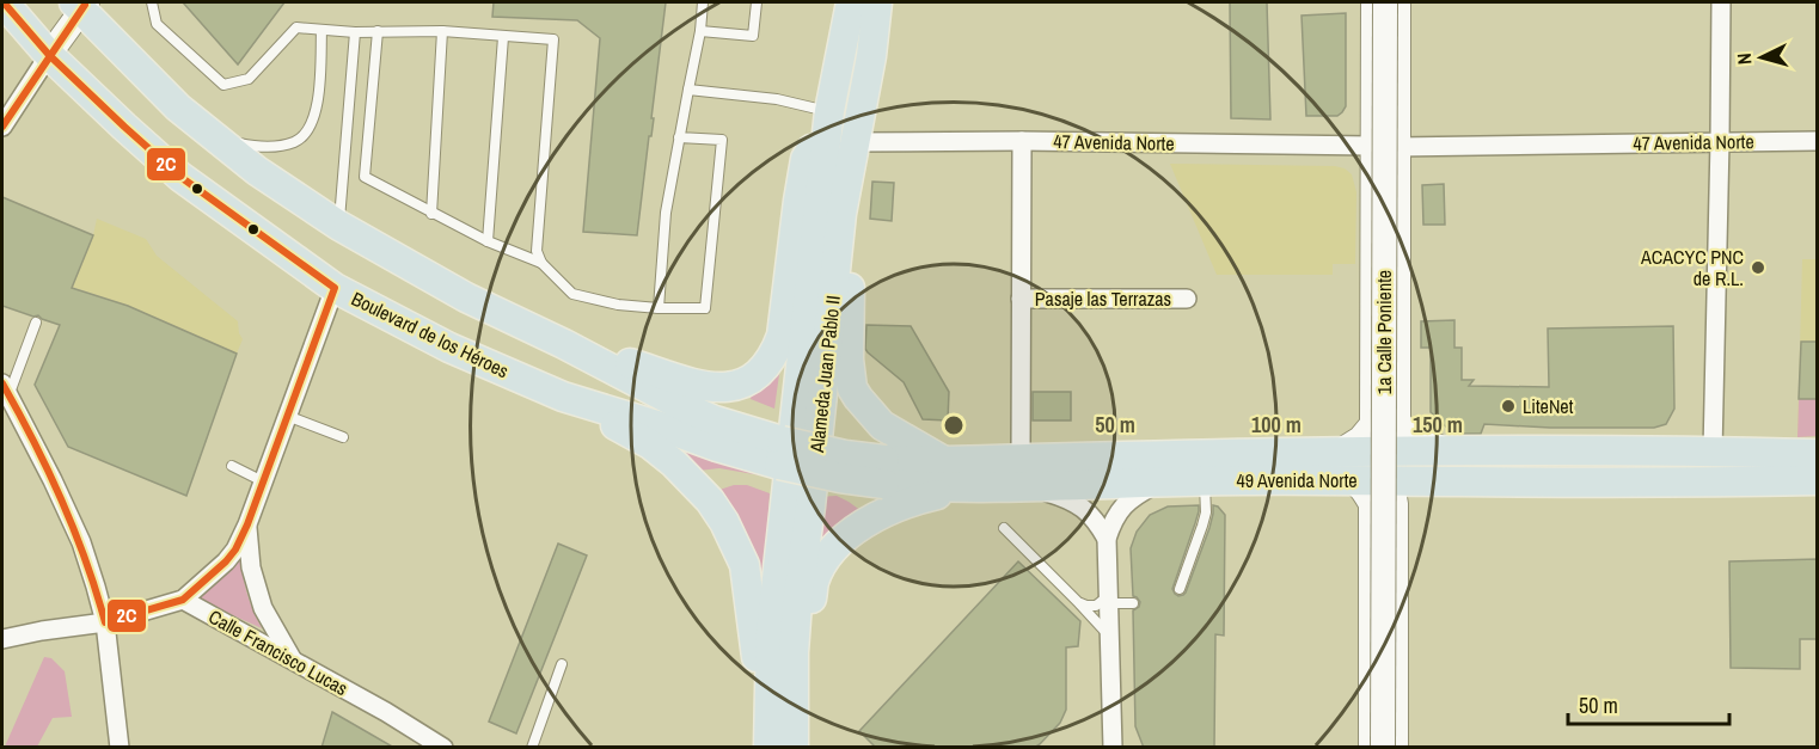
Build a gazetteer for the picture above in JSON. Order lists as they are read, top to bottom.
{
  "streets": {
    "main road": ["Boulevard de los Héroes", "Alameda Juan Pablo II", "49 Avenida Norte"],
    "street": [
      "47 Avenida Norte",
      "Pasaje las Terrazas",
      "1a Calle Poniente",
      "Calle Francisco Lucas"
    ]
  },
  "crossings": [
    ["47 Avenida Norte", "Pasaje las Terrazas"],
    ["47 Avenida Norte", "1a Calle Poniente"],
    ["47 Avenida Norte", "Alameda Juan Pablo II"],
    ["Pasaje las Terrazas", "49 Avenida Norte"],
    ["1a Calle Poniente", "49 Avenida Norte"],
    ["Boulevard de los Héroes", "49 Avenida Norte"]
  ],
  "places": ["ACACYC PNC de R.L.", "LiteNet"],
  "lines": ["transit line 2C"],
  "scale_bar": "50 m",
  "north": "left",
  "rings": ["50 m", "100 m", "150 m"]
}
